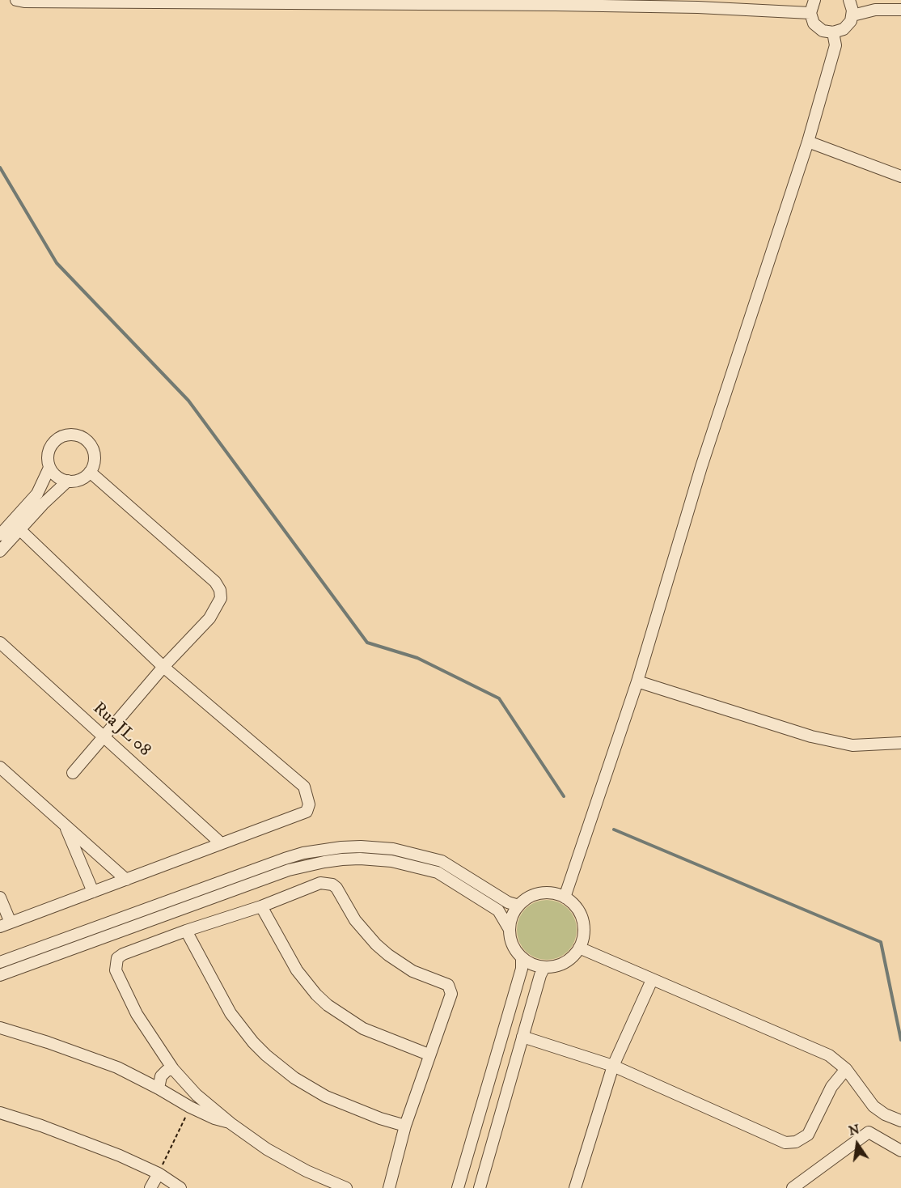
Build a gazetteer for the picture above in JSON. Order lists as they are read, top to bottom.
{
  "streets": {
    "street": ["Rua JL 08"]
  },
  "north": "top"
}
